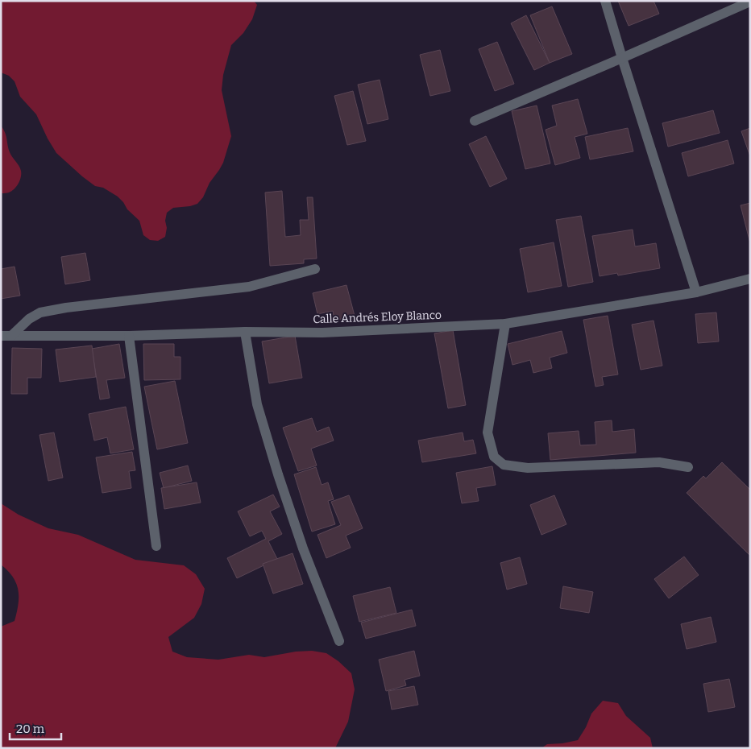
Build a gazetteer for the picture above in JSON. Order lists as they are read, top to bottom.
{
  "streets": {
    "street": ["Calle Andrés Eloy Blanco"]
  },
  "scale_bar": "20 m"
}
